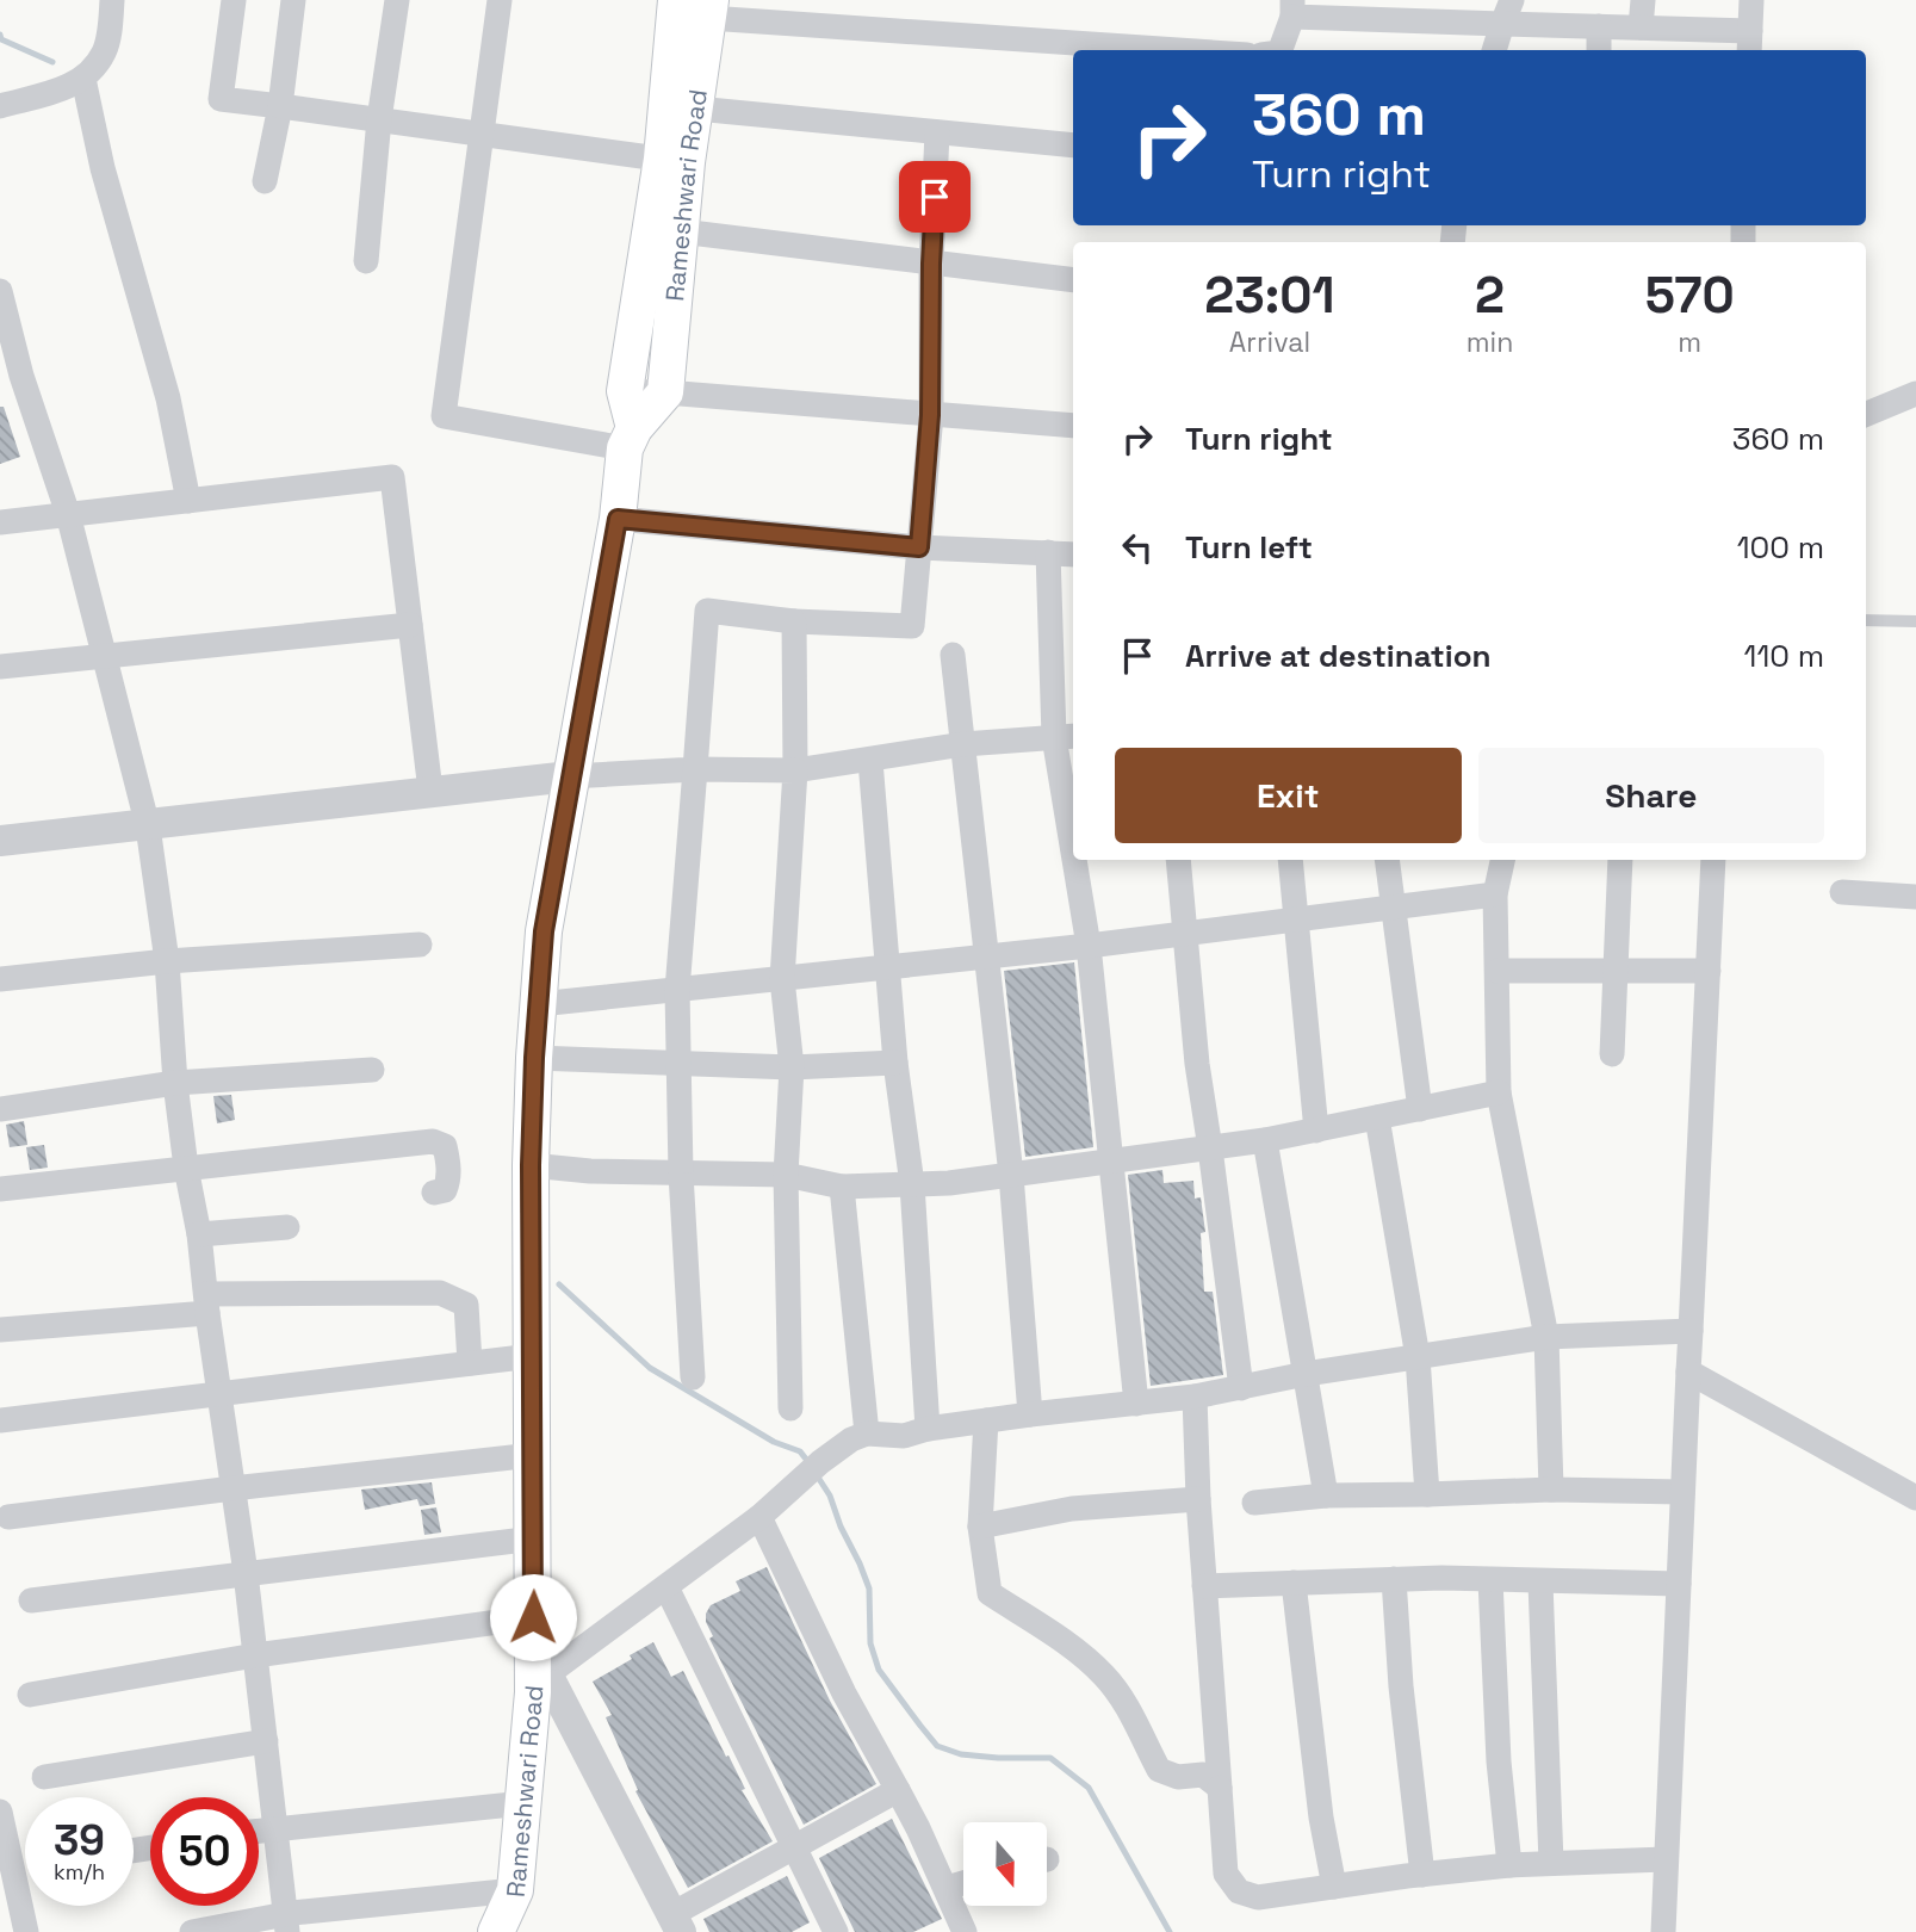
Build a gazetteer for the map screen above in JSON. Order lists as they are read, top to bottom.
{
  "streets": {
    "main road": ["Rameshwari Road"]
  },
  "north": "bottom",
  "page": {
    "turn": ["360 m", "Turn right"],
    "eta": [
      "23:01",
      "Arrival",
      "2",
      "min",
      "570",
      "m"
    ],
    "list": [
      {
        "name": "Turn right",
        "value": "360 m"
      },
      {
        "name": "Turn left",
        "value": "100 m"
      },
      {
        "name": "Arrive at destination",
        "value": "110 m"
      }
    ],
    "buttons": ["Exit", "Share"],
    "speed": "39 km/h",
    "limit": "50"
  }
}
